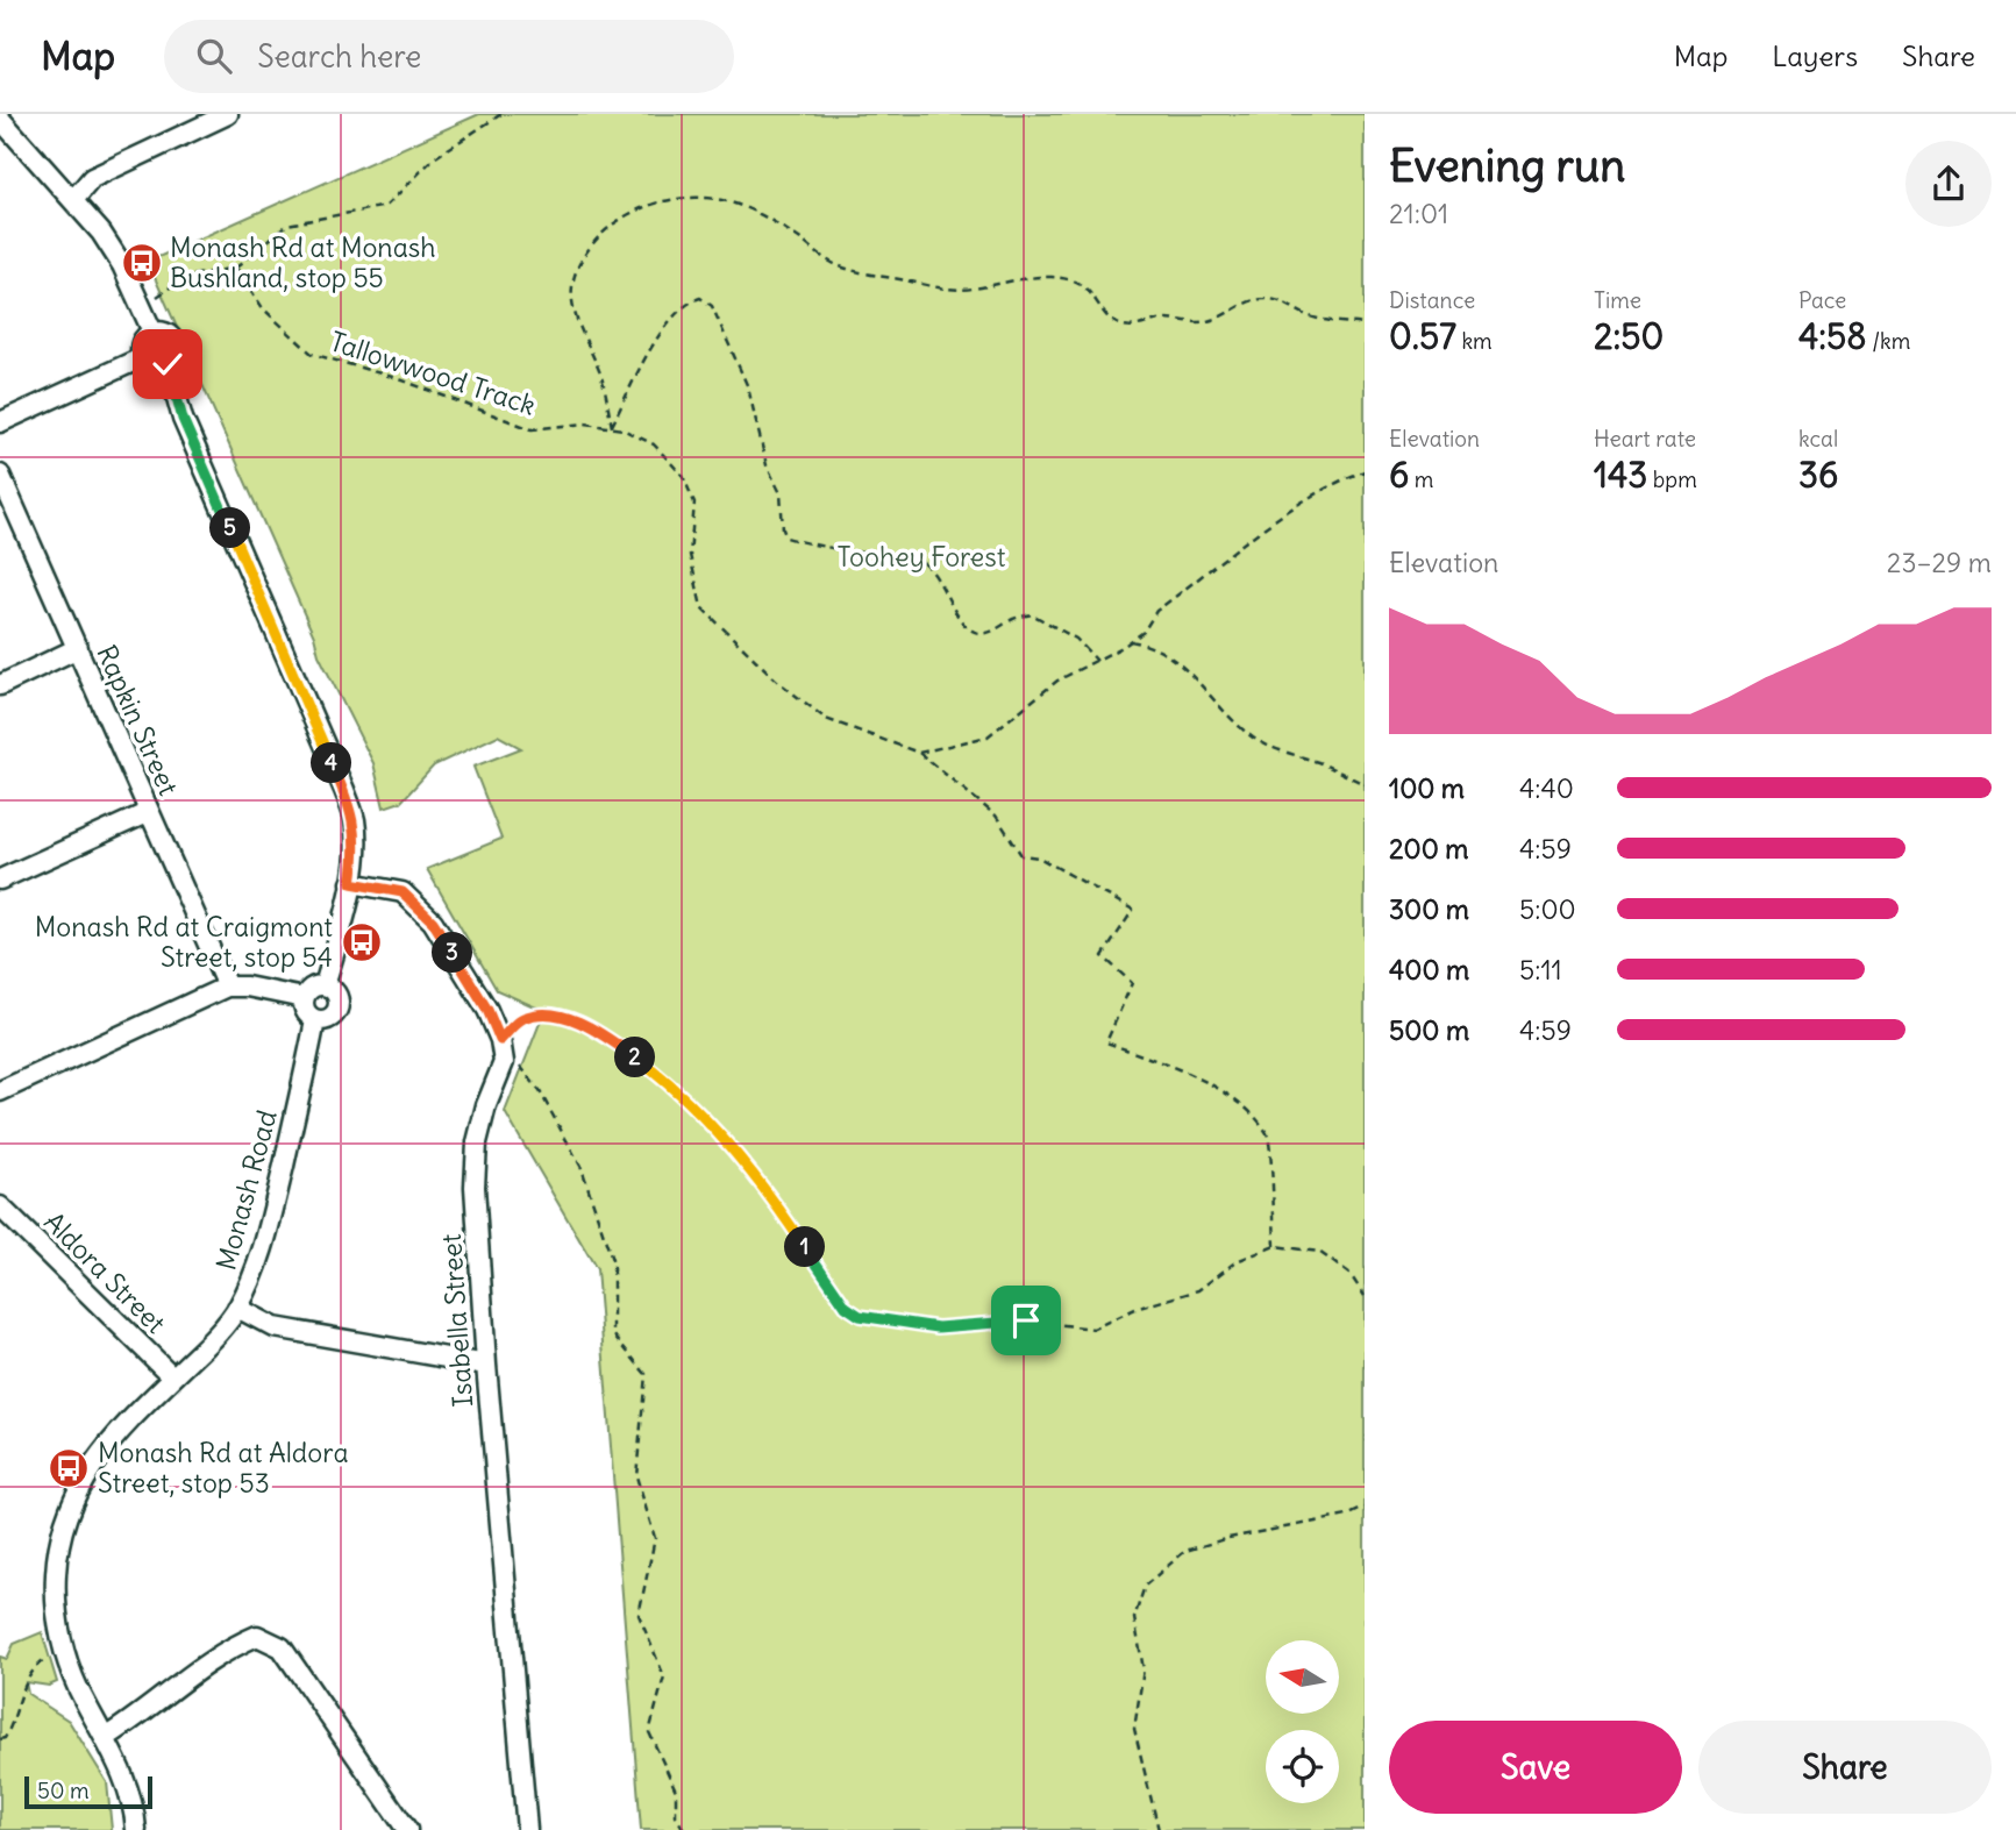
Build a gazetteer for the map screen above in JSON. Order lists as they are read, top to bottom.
{
  "streets": {
    "street": [
      "Rapkin Street",
      "Monash Road",
      "Aldora Street",
      "Isabella Street"
    ],
    "path": ["Tallowwood Track"]
  },
  "crossings": [
    ["Monash Road", "Aldora Street"],
    ["Monash Road", "Isabella Street"]
  ],
  "parks": ["Toohey Forest"],
  "places": {
    "bus stop": ["Monash Rd at Monash Bushland, stop 55", "Monash Rd at Craigmont Street, stop 54", "Monash Rd at Aldora Street, stop 53"]
  },
  "scale_bar": "50 m",
  "north": "left",
  "page": {
    "header": "Map",
    "search": "Search here",
    "nav": ["Map", "Layers", "Share"],
    "heading": ["Evening run", "21:01"],
    "stats": [
      ["Distance", "0.57 km"],
      ["Time", "2:50"],
      ["Pace", "4:58 /km"],
      ["Elevation", "6 m"],
      ["Heart rate", "143 bpm"],
      ["kcal", "36"]
    ],
    "pins": [
      "5",
      "4",
      "3",
      "2",
      "1"
    ],
    "chart": ["Elevation", "23–29 m"],
    "list": [
      {
        "name": "100 m",
        "note": "4:40"
      },
      {
        "name": "200 m",
        "note": "4:59"
      },
      {
        "name": "300 m",
        "note": "5:00"
      },
      {
        "name": "400 m",
        "note": "5:11"
      },
      {
        "name": "500 m",
        "note": "4:59"
      }
    ],
    "buttons": ["Save", "Share"],
    "scale": "50 m"
  }
}
